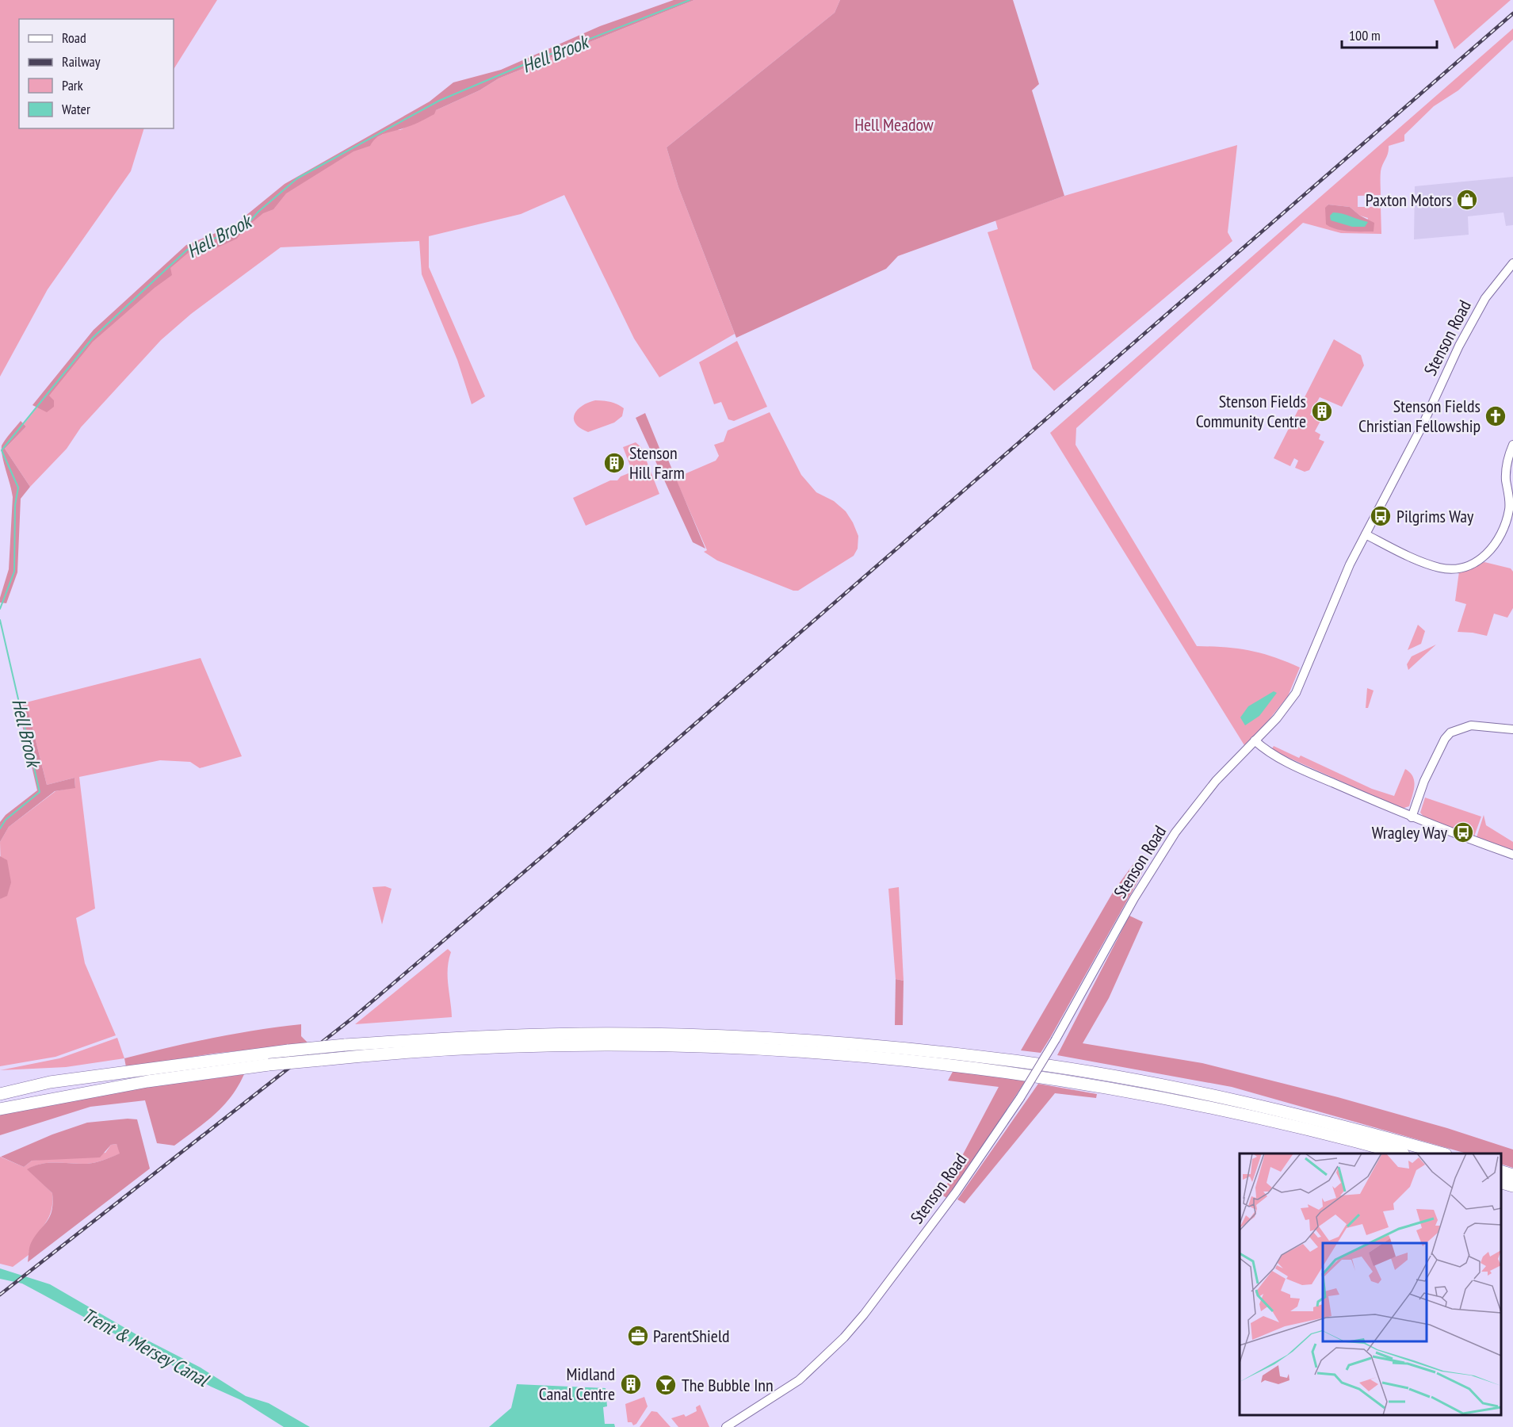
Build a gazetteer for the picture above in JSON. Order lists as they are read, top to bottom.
{
  "streets": {
    "street": ["Stenson Road"]
  },
  "water": ["Hell Brook", "Trent & Mersey Canal"],
  "parks": ["Hell Meadow"],
  "places": {
    "shop": ["Paxton Motors"],
    "building": ["Stenson Fields Community Centre", "Stenson Hill Farm", "Midland Canal Centre"],
    "church": ["Stenson Fields Christian Fellowship"],
    "bus stop": ["Pilgrims Way", "Wragley Way"],
    "office": ["ParentShield"],
    "bar": ["The Bubble Inn"]
  },
  "legend": [
    "Road",
    "Railway",
    "Park",
    "Water"
  ],
  "scale_bar": "100 m"
}
